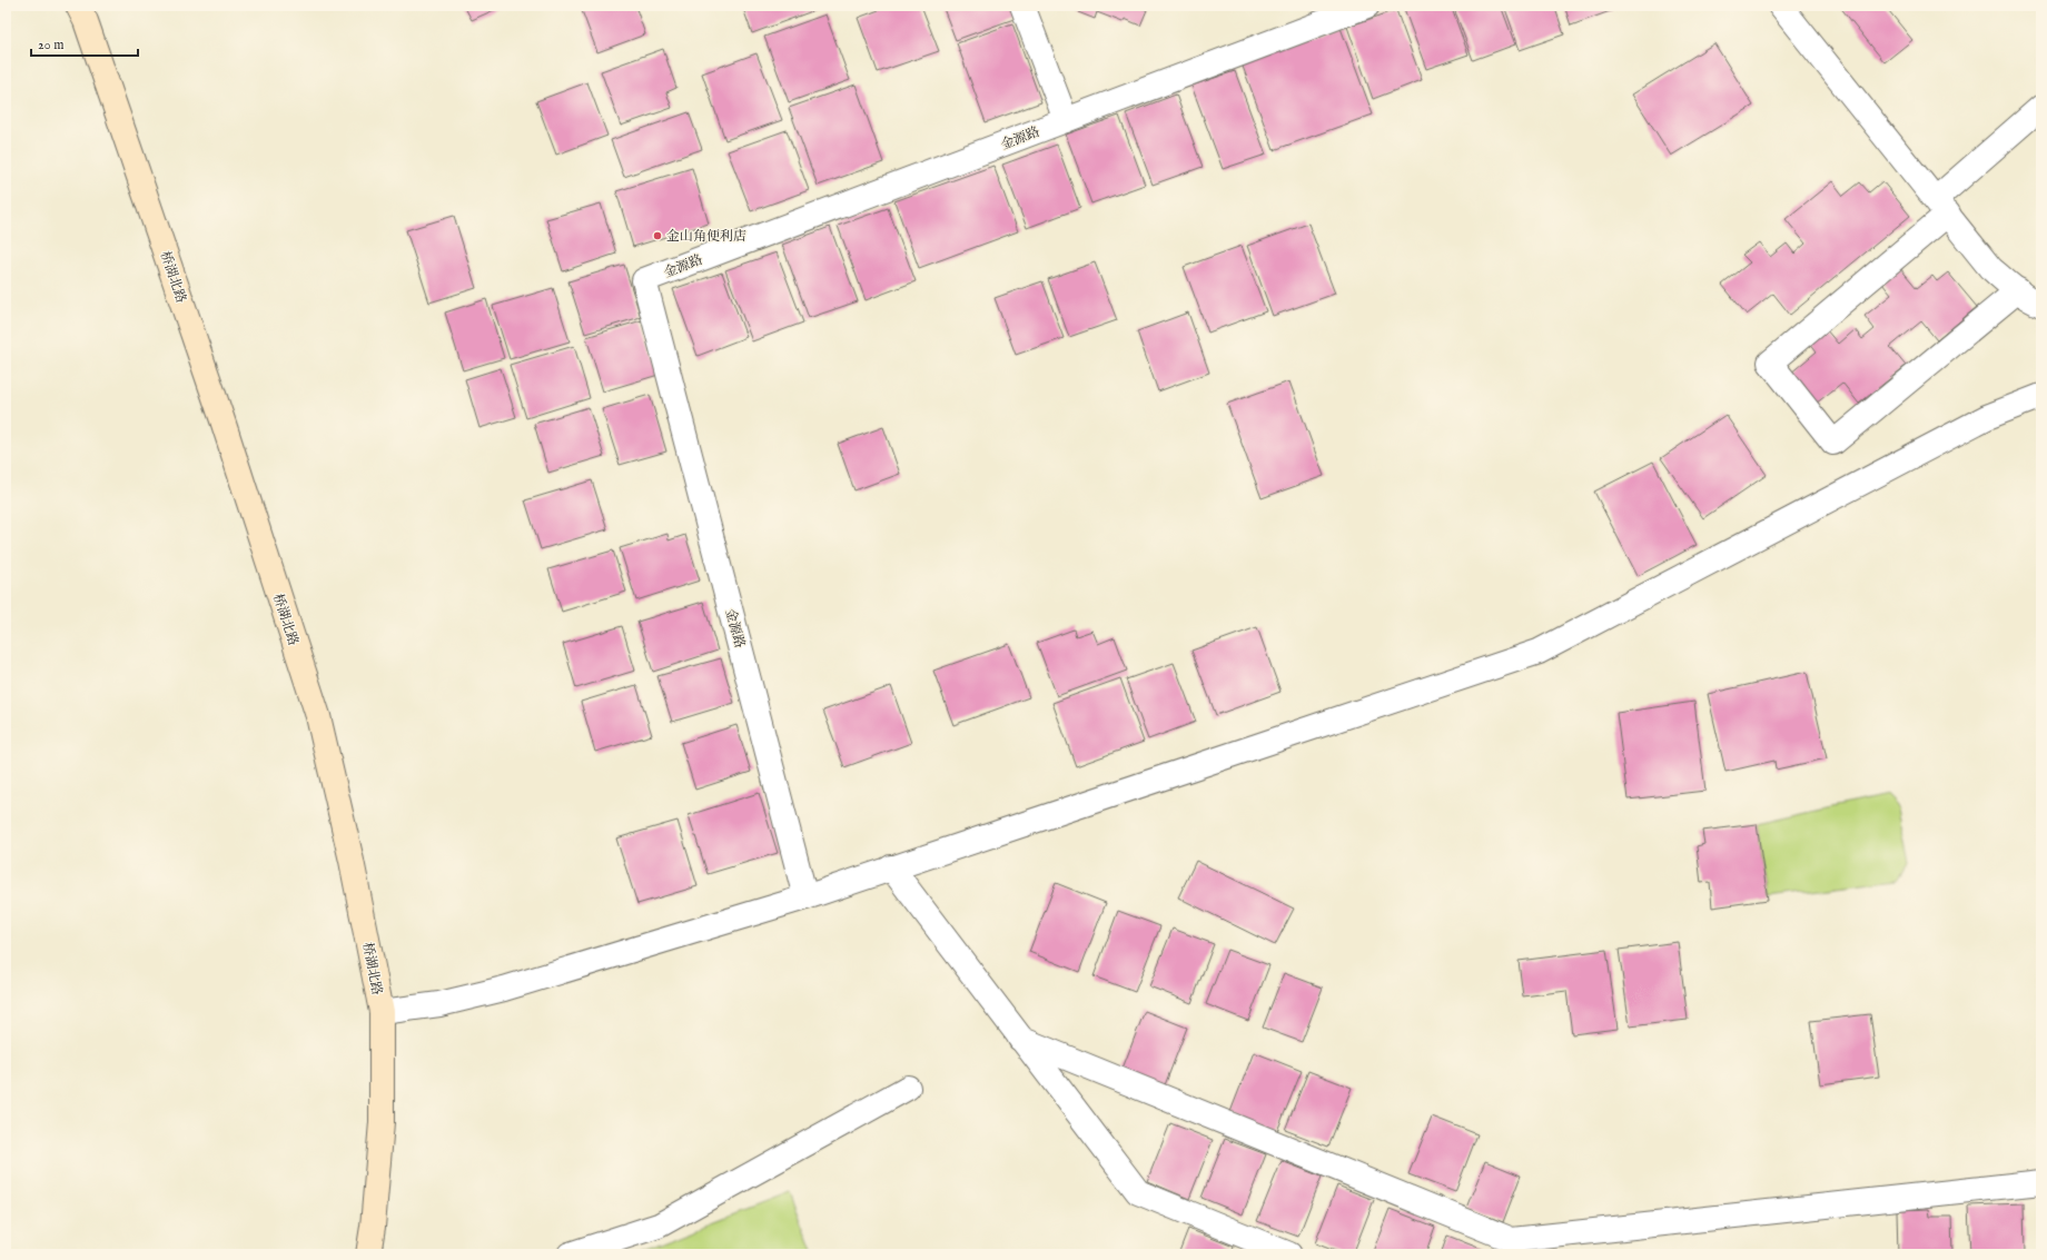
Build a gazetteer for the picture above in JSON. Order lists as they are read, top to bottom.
{
  "streets": {
    "main road": ["桥湖北路"],
    "street": ["金源路"]
  },
  "places": ["金山角便利店"],
  "scale_bar": "20 m"
}
